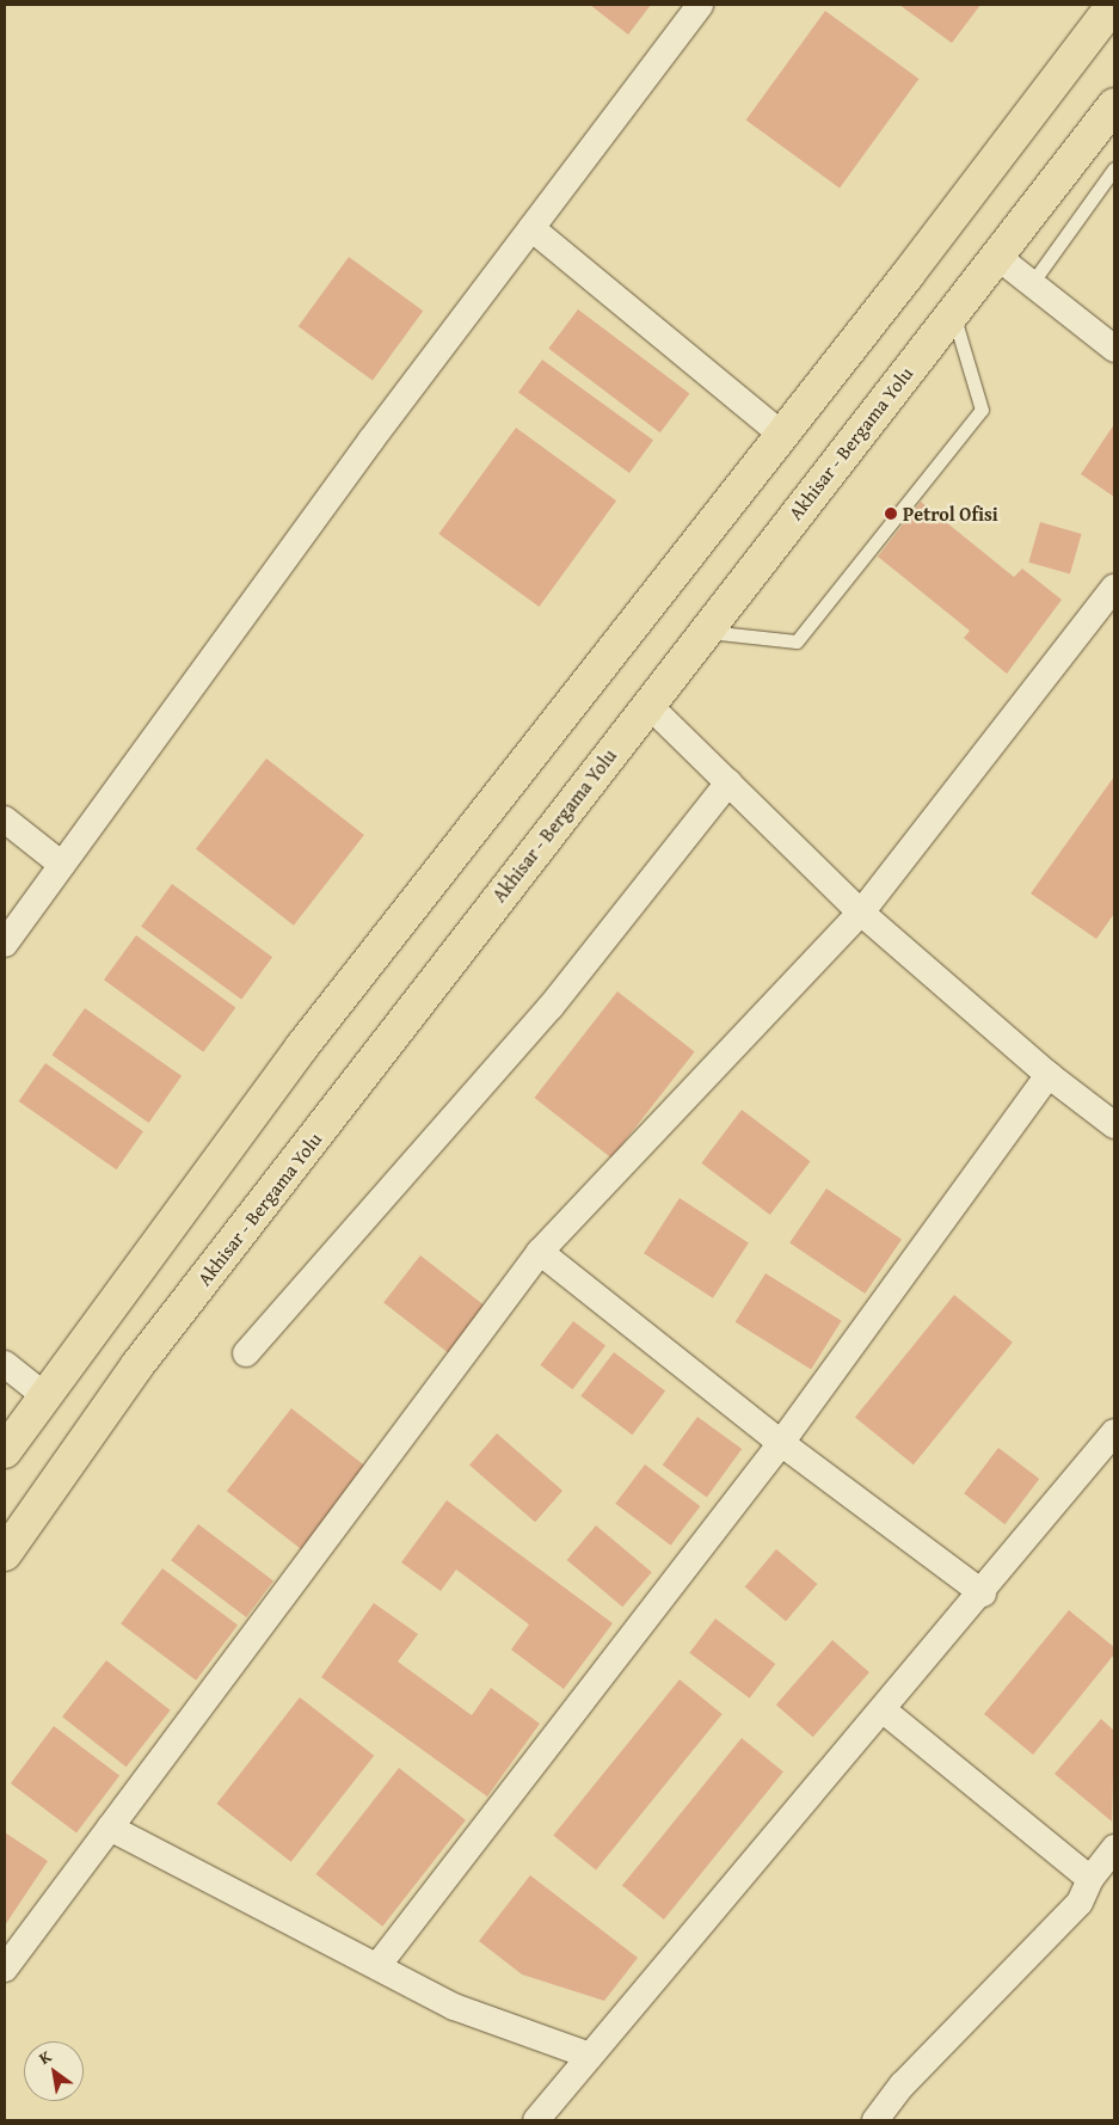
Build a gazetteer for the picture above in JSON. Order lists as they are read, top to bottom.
{
  "streets": {
    "main road": ["Akhisar - Bergama Yolu"]
  },
  "places": ["Petrol Ofisi"],
  "north": "top left"
}
